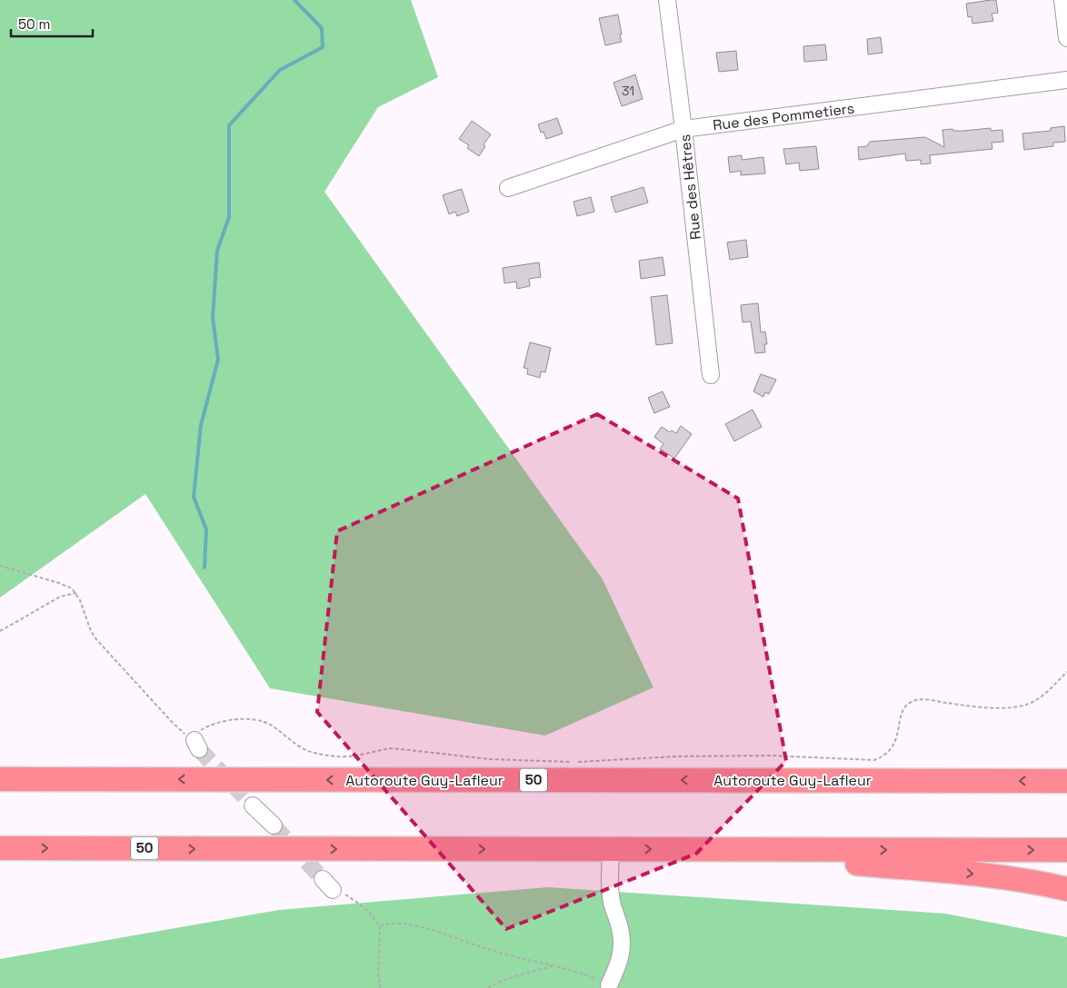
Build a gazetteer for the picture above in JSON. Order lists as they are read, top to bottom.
{
  "streets": {
    "highway": ["Autoroute Guy-Lafleur", "50"],
    "street": ["Rue des Pommetiers", "Rue des Hêtres"]
  },
  "crossings": [
    ["Rue des Pommetiers", "Rue des Hêtres"]
  ],
  "house_numbers": ["31"],
  "scale_bar": "50 m"
}
